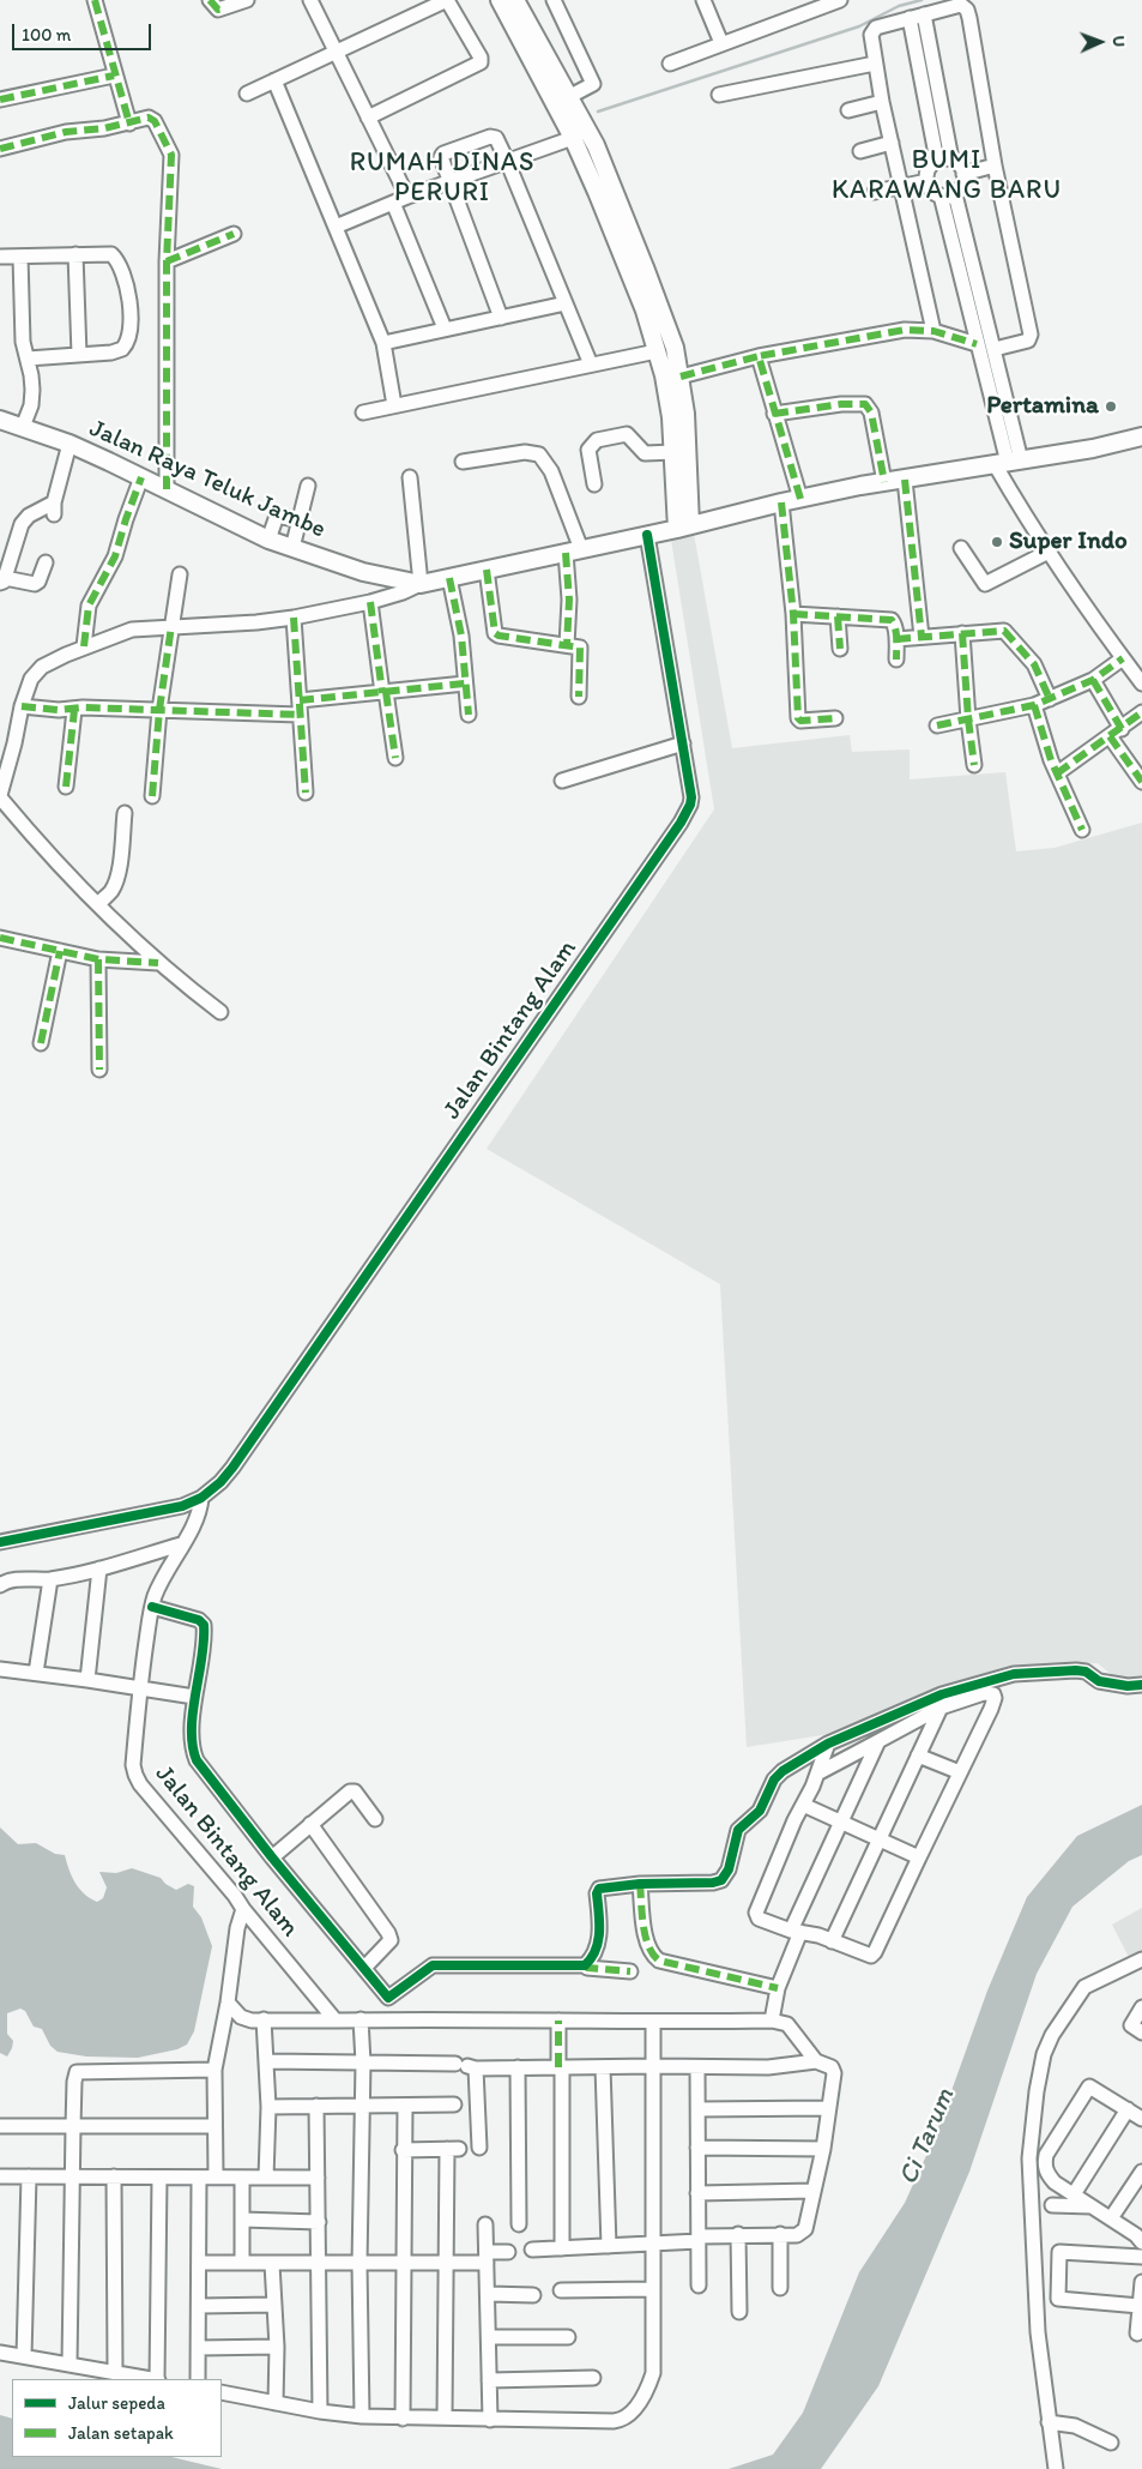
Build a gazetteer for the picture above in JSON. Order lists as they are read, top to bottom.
{
  "streets": {
    "main road": ["Jalan Raya Teluk Jambe"],
    "street": ["Jalan Bintang Alam"]
  },
  "crossings": [
    ["Jalan Raya Teluk Jambe", "Jalan Bintang Alam"]
  ],
  "districts": ["BUMI KARAWANG BARU", "RUMAH DINAS PERURI"],
  "water": ["Ci Tarum"],
  "places": ["Pertamina", "Super Indo"],
  "legend": ["Jalur sepeda", "Jalan setapak"],
  "scale_bar": "100 m",
  "north": "right"
}
